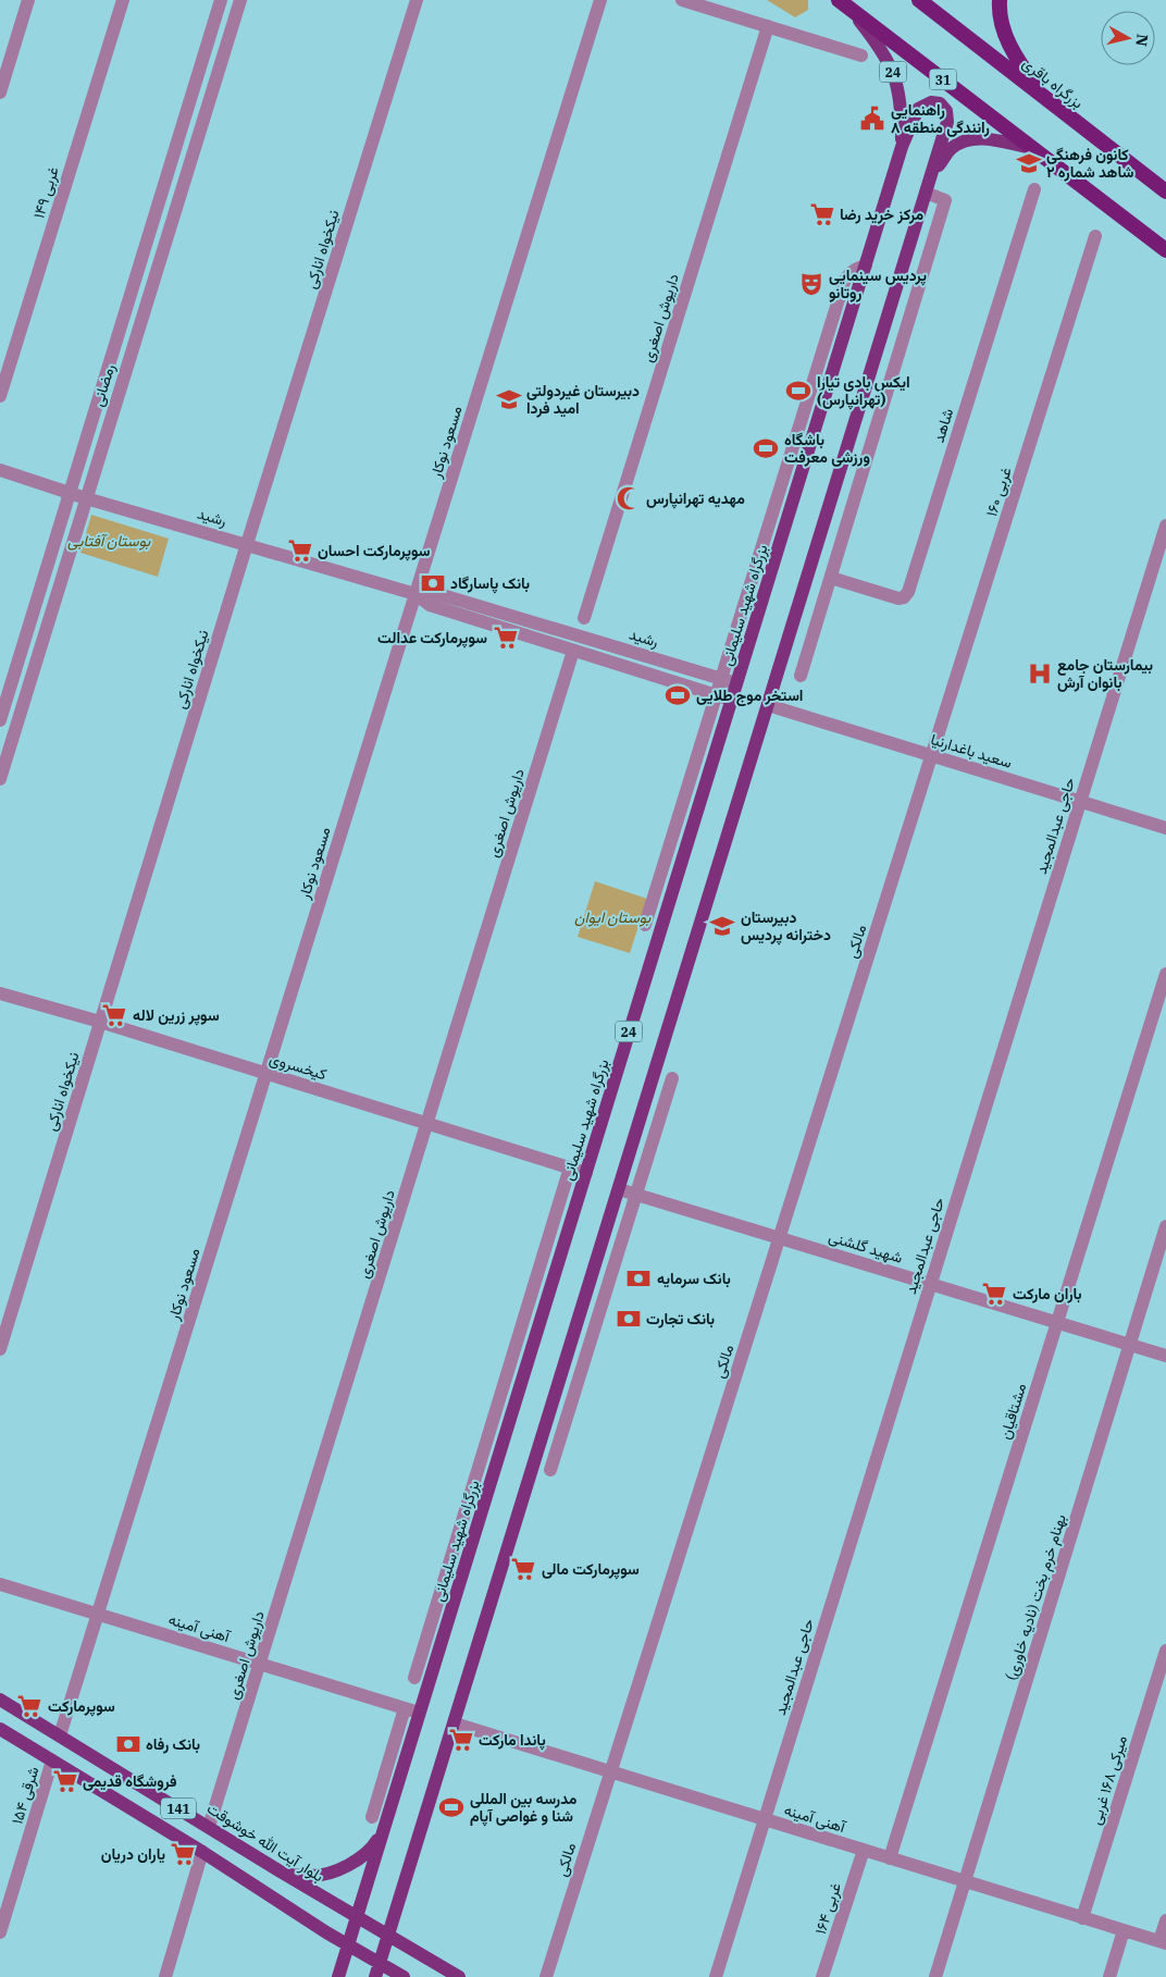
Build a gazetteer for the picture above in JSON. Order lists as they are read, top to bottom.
{
  "streets": {
    "highway": ["31", "بزرگراه باقری"],
    "main road": [
      "24",
      "بزرگراه شهید سلیمانی",
      "141",
      "بلوار آیت الله خوشوقت"
    ],
    "street": [
      "۱۴۹ غربی",
      "نیکخواه انارکی",
      "داریوش اصغری",
      "رمضانی",
      "شاهد",
      "مسعود نوکار",
      "۱۶۰ غربی",
      "رشید",
      "سعید باغدارنیا",
      "حاجی عبدالمجید",
      "مالکی",
      "کیخسروی",
      "شهید گلشنی",
      "مشتاقیان",
      "بهنام خرم بخت (نادیه خاوری)",
      "آهنی آمینه",
      "میرکی ۱۶۸ غربی",
      "۱۵۴ شرقی",
      "۱۶۴ غربی"
    ]
  },
  "crossings": [
    ["24", "31"],
    ["24", "بزرگراه شهید سلیمانی"],
    ["24", "سعید باغدارنیا"],
    ["24", "شهید گلشنی"],
    ["24", "آهنی آمینه"],
    ["24", "141"],
    ["24", "بلوار آیت الله خوشوقت"],
    ["نیکخواه انارکی", "رشید"],
    ["نیکخواه انارکی", "کیخسروی"],
    ["داریوش اصغری", "رشید"],
    ["داریوش اصغری", "کیخسروی"],
    ["داریوش اصغری", "آهنی آمینه"],
    ["داریوش اصغری", "بلوار آیت الله خوشوقت"],
    ["رمضانی", "رشید"],
    ["مسعود نوکار", "رشید"],
    ["مسعود نوکار", "کیخسروی"],
    ["مسعود نوکار", "آهنی آمینه"],
    ["مسعود نوکار", "بلوار آیت الله خوشوقت"],
    ["۱۶۰ غربی", "سعید باغدارنیا"],
    ["۱۶۰ غربی", "مالکی"],
    ["رشید", "بزرگراه شهید سلیمانی"],
    ["بزرگراه شهید سلیمانی", "کیخسروی"],
    ["بزرگراه شهید سلیمانی", "آهنی آمینه"],
    ["بزرگراه شهید سلیمانی", "141"],
    ["بزرگراه شهید سلیمانی", "بلوار آیت الله خوشوقت"],
    ["سعید باغدارنیا", "حاجی عبدالمجید"],
    ["سعید باغدارنیا", "مالکی"],
    ["حاجی عبدالمجید", "شهید گلشنی"],
    ["حاجی عبدالمجید", "آهنی آمینه"],
    ["مالکی", "شهید گلشنی"],
    ["مالکی", "آهنی آمینه"],
    ["شهید گلشنی", "مشتاقیان"],
    ["شهید گلشنی", "بهنام خرم بخت (نادیه خاوری)"],
    ["مشتاقیان", "آهنی آمینه"],
    ["بهنام خرم بخت (نادیه خاوری)", "آهنی آمینه"],
    ["آهنی آمینه", "میرکی ۱۶۸ غربی"],
    ["آهنی آمینه", "۱۶۴ غربی"],
    ["۱۵۴ شرقی", "141"]
  ],
  "parks": ["بوستان آفتابی", "بوستان ایوان"],
  "places": {
    "public building": ["راهنمایی رانندگی منطقه ۸"],
    "school or university": ["کانون فرهنگی شاهد شماره ۲", "دبیرستان غیردولتی امید فردا", "دبیرستان دخترانه پردیس"],
    "supermarket": [
      "مرکز خرید رضا",
      "سوپرمارکت احسان",
      "سوپرمارکت عدالت",
      "سوپر زرین لاله",
      "باران مارکت",
      "سوپرمارکت مالی",
      "سوپرمارکت",
      "پاندا مارکت",
      "فروشگاه قدیمی",
      "یاران دریان"
    ],
    "theatre": ["پردیس سینمایی روتانو"],
    "sports": [
      "ایکس بادی تیارا (تهرانپارس)",
      "باشگاه ورزشی معرفت",
      "استخر موج طلایی",
      "مدرسه بین المللی شنا و غواصی آپام"
    ],
    "mosque": ["مهدیه تهرانپارس"],
    "bank": [
      "بانک پاسارگاد",
      "بانک سرمایه",
      "بانک تجارت",
      "بانک رفاه"
    ],
    "hospital": ["بیمارستان جامع بانوان آرش"]
  },
  "north": "right"
}
